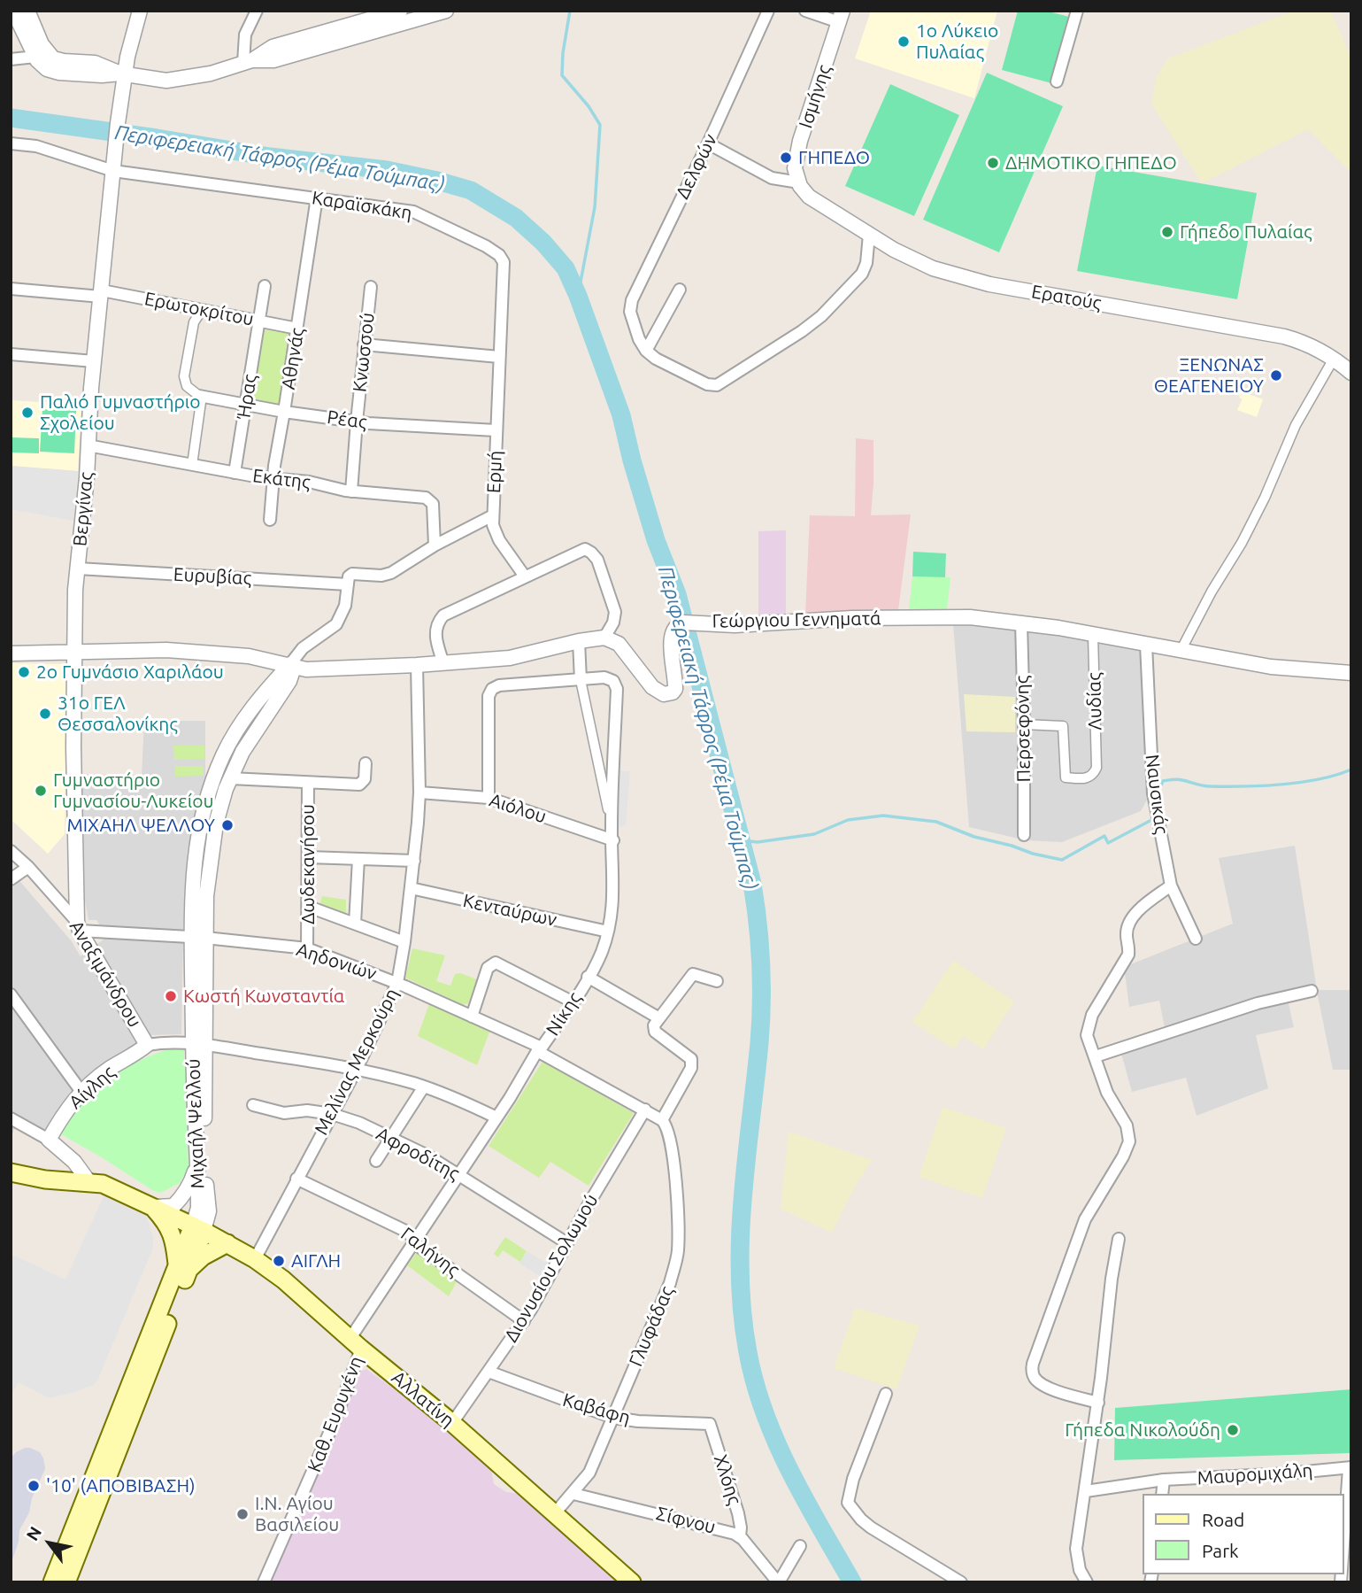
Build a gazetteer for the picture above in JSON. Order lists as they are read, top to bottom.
{
  "streets": {
    "main road": ["Μιχαήλ Ψελλού", "Αλλατίνη"],
    "street": [
      "Ισμήνης",
      "Δελφών",
      "Καραϊσκάκη",
      "Ερατούς",
      "Ερωτοκρίτου",
      "Κνωσσού",
      "Αθηνάς",
      "Ήρας",
      "Ρέας",
      "Ερμή",
      "Εκάτης",
      "Βεργίνας",
      "Ευρυβίας",
      "Γεώργιου Γεννηματά",
      "Λυδίας",
      "Περσεφόνης",
      "Ναυσικάς",
      "Αιόλου",
      "Δωδεκανήσου",
      "Κενταύρων",
      "Αηδονιών",
      "Αναξιμάνδρου",
      "Νίκης",
      "Μελίνας Μερκούρη",
      "Αίγλης",
      "Αφροδίτης",
      "Γαλήνης",
      "Διονυσίου Σολωμού",
      "Γλυφάδας",
      "Καβάφη",
      "Καθ. Ευρυγένη",
      "Μαυρομιχάλη",
      "Χλόης",
      "Σίφνου"
    ]
  },
  "crossings": [
    ["Ισμήνης", "Ερατούς"],
    ["Καραϊσκάκη", "Αθηνάς"],
    ["Καραϊσκάκη", "Ερμή"],
    ["Καραϊσκάκη", "Βεργίνας"],
    ["Ερωτοκρίτου", "Αθηνάς"],
    ["Ερωτοκρίτου", "Ήρας"],
    ["Ερωτοκρίτου", "Βεργίνας"],
    ["Κνωσσού", "Ρέας"],
    ["Κνωσσού", "Εκάτης"],
    ["Αθηνάς", "Ρέας"],
    ["Αθηνάς", "Εκάτης"],
    ["Ήρας", "Ρέας"],
    ["Ήρας", "Εκάτης"],
    ["Ρέας", "Ερμή"],
    ["Εκάτης", "Βεργίνας"],
    ["Βεργίνας", "Ευρυβίας"],
    ["Βεργίνας", "Αηδονιών"],
    ["Βεργίνας", "Αναξιμάνδρου"],
    ["Ευρυβίας", "Μιχαήλ Ψελλού"],
    ["Γεώργιου Γεννηματά", "Λυδίας"],
    ["Γεώργιου Γεννηματά", "Περσεφόνης"],
    ["Γεώργιου Γεννηματά", "Ναυσικάς"],
    ["Λυδίας", "Περσεφόνης"],
    ["Αιόλου", "Νίκης"],
    ["Αιόλου", "Μελίνας Μερκούρη"],
    ["Δωδεκανήσου", "Αηδονιών"],
    ["Δωδεκανήσου", "Μιχαήλ Ψελλού"],
    ["Κενταύρων", "Νίκης"],
    ["Κενταύρων", "Μελίνας Μερκούρη"],
    ["Αηδονιών", "Αναξιμάνδρου"],
    ["Αηδονιών", "Νίκης"],
    ["Αηδονιών", "Μελίνας Μερκούρη"],
    ["Αηδονιών", "Μιχαήλ Ψελλού"],
    ["Αηδονιών", "Διονυσίου Σολωμού"],
    ["Αηδονιών", "Γλυφάδας"],
    ["Αναξιμάνδρου", "Αίγλης"],
    ["Νίκης", "Αφροδίτης"],
    ["Νίκης", "Γαλήνης"],
    ["Νίκης", "Αλλατίνη"],
    ["Νίκης", "Καθ. Ευρυγένη"],
    ["Μελίνας Μερκούρη", "Αφροδίτης"],
    ["Μελίνας Μερκούρη", "Γαλήνης"],
    ["Μελίνας Μερκούρη", "Αλλατίνη"],
    ["Μιχαήλ Ψελλού", "Αλλατίνη"],
    ["Αφροδίτης", "Διονυσίου Σολωμού"],
    ["Γαλήνης", "Διονυσίου Σολωμού"],
    ["Διονυσίου Σολωμού", "Αλλατίνη"],
    ["Διονυσίου Σολωμού", "Καβάφη"],
    ["Γλυφάδας", "Αλλατίνη"],
    ["Γλυφάδας", "Καβάφη"],
    ["Γλυφάδας", "Σίφνου"],
    ["Αλλατίνη", "Καθ. Ευρυγένη"],
    ["Καβάφη", "Χλόης"],
    ["Χλόης", "Σίφνου"]
  ],
  "water": ["Περιφερειακή Τάφρος (Ρέμα Τούμπας)"],
  "places": [
    "1ο Λύκειο Πυλαίας",
    "ΓΗΠΕΔΟ",
    "ΔΗΜΟΤΙΚΟ ΓΗΠΕΔΟ",
    "Γήπεδο Πυλαίας",
    "ΞΕΝΩΝΑΣ ΘΕΑΓΕΝΕΙΟΥ",
    "Παλιό Γυμναστήριο Σχολείου",
    "2ο Γυμνάσιο Χαριλάου",
    "31ο ΓΕΛ Θεσσαλονίκης",
    "Γυμναστήριο Γυμνασίου-Λυκείου",
    "ΜΙΧΑΗΛ ΨΕΛΛΟΥ",
    "Κωστή Κωνσταντία",
    "ΑΙΓΛΗ",
    "Γήπεδα Νικολούδη",
    "'10' (ΑΠΟΒΙΒΑΣΗ)",
    "Ι.Ν. Αγίου Βασιλείου"
  ],
  "legend": ["Road", "Park"],
  "north": "top left"
}
